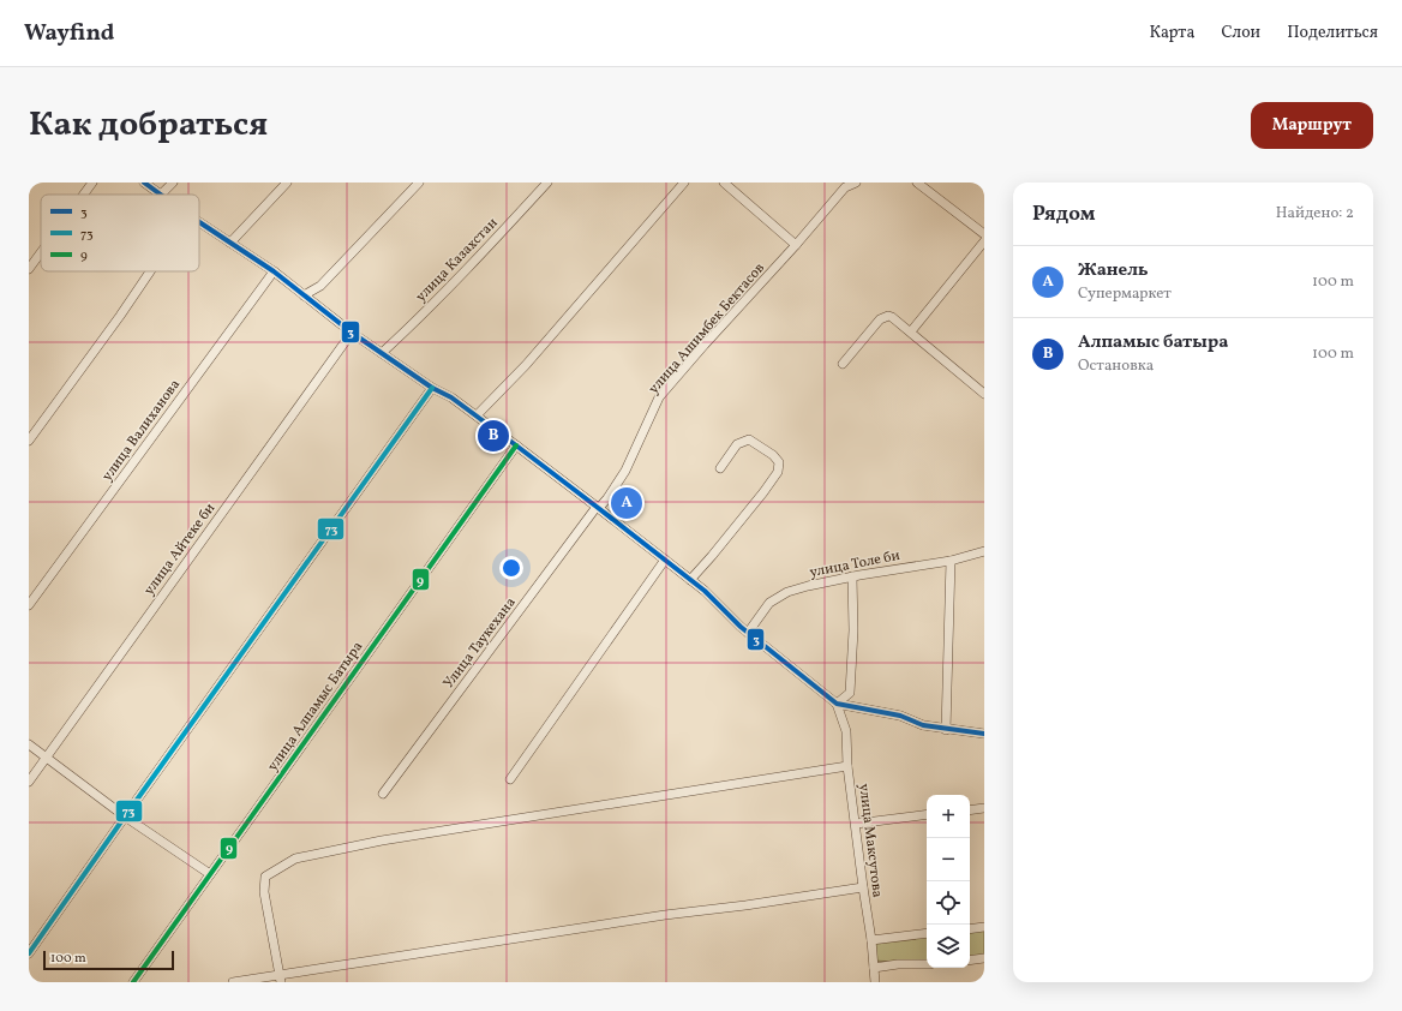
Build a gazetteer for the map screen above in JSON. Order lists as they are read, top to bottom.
{
  "streets": {
    "street": [
      "улица Казахстан",
      "улица Ашимбек Бектасов",
      "улица Валиханова",
      "улица Айтеке би",
      "улица Толе би",
      "Улица Таукехана",
      "улица Алпамыс Батыра",
      "улица Максутова"
    ]
  },
  "crossings": [
    ["улица Ашимбек Бектасов", "Улица Таукехана"]
  ],
  "lines": ["transit line 3", "transit line 73", "transit line 9"],
  "legend": ["3", "73", "9"],
  "scale_bar": "100 m",
  "page": {
    "header": "Wayfind",
    "nav": ["Карта", "Слои", "Поделиться"],
    "title": "Как добраться",
    "buttons": "Маршрут",
    "heading": ["Рядом", "Найдено: 2"],
    "list": [
      {
        "mark": "A",
        "name": "Жанель",
        "note": "Супермаркет",
        "value": "100 m"
      },
      {
        "mark": "B",
        "name": "Алпамыс батыра",
        "note": "Остановка",
        "value": "100 m"
      }
    ],
    "pins": ["B", "A"],
    "map_buttons": ["+", "−"],
    "scale": "100 m"
  }
}
